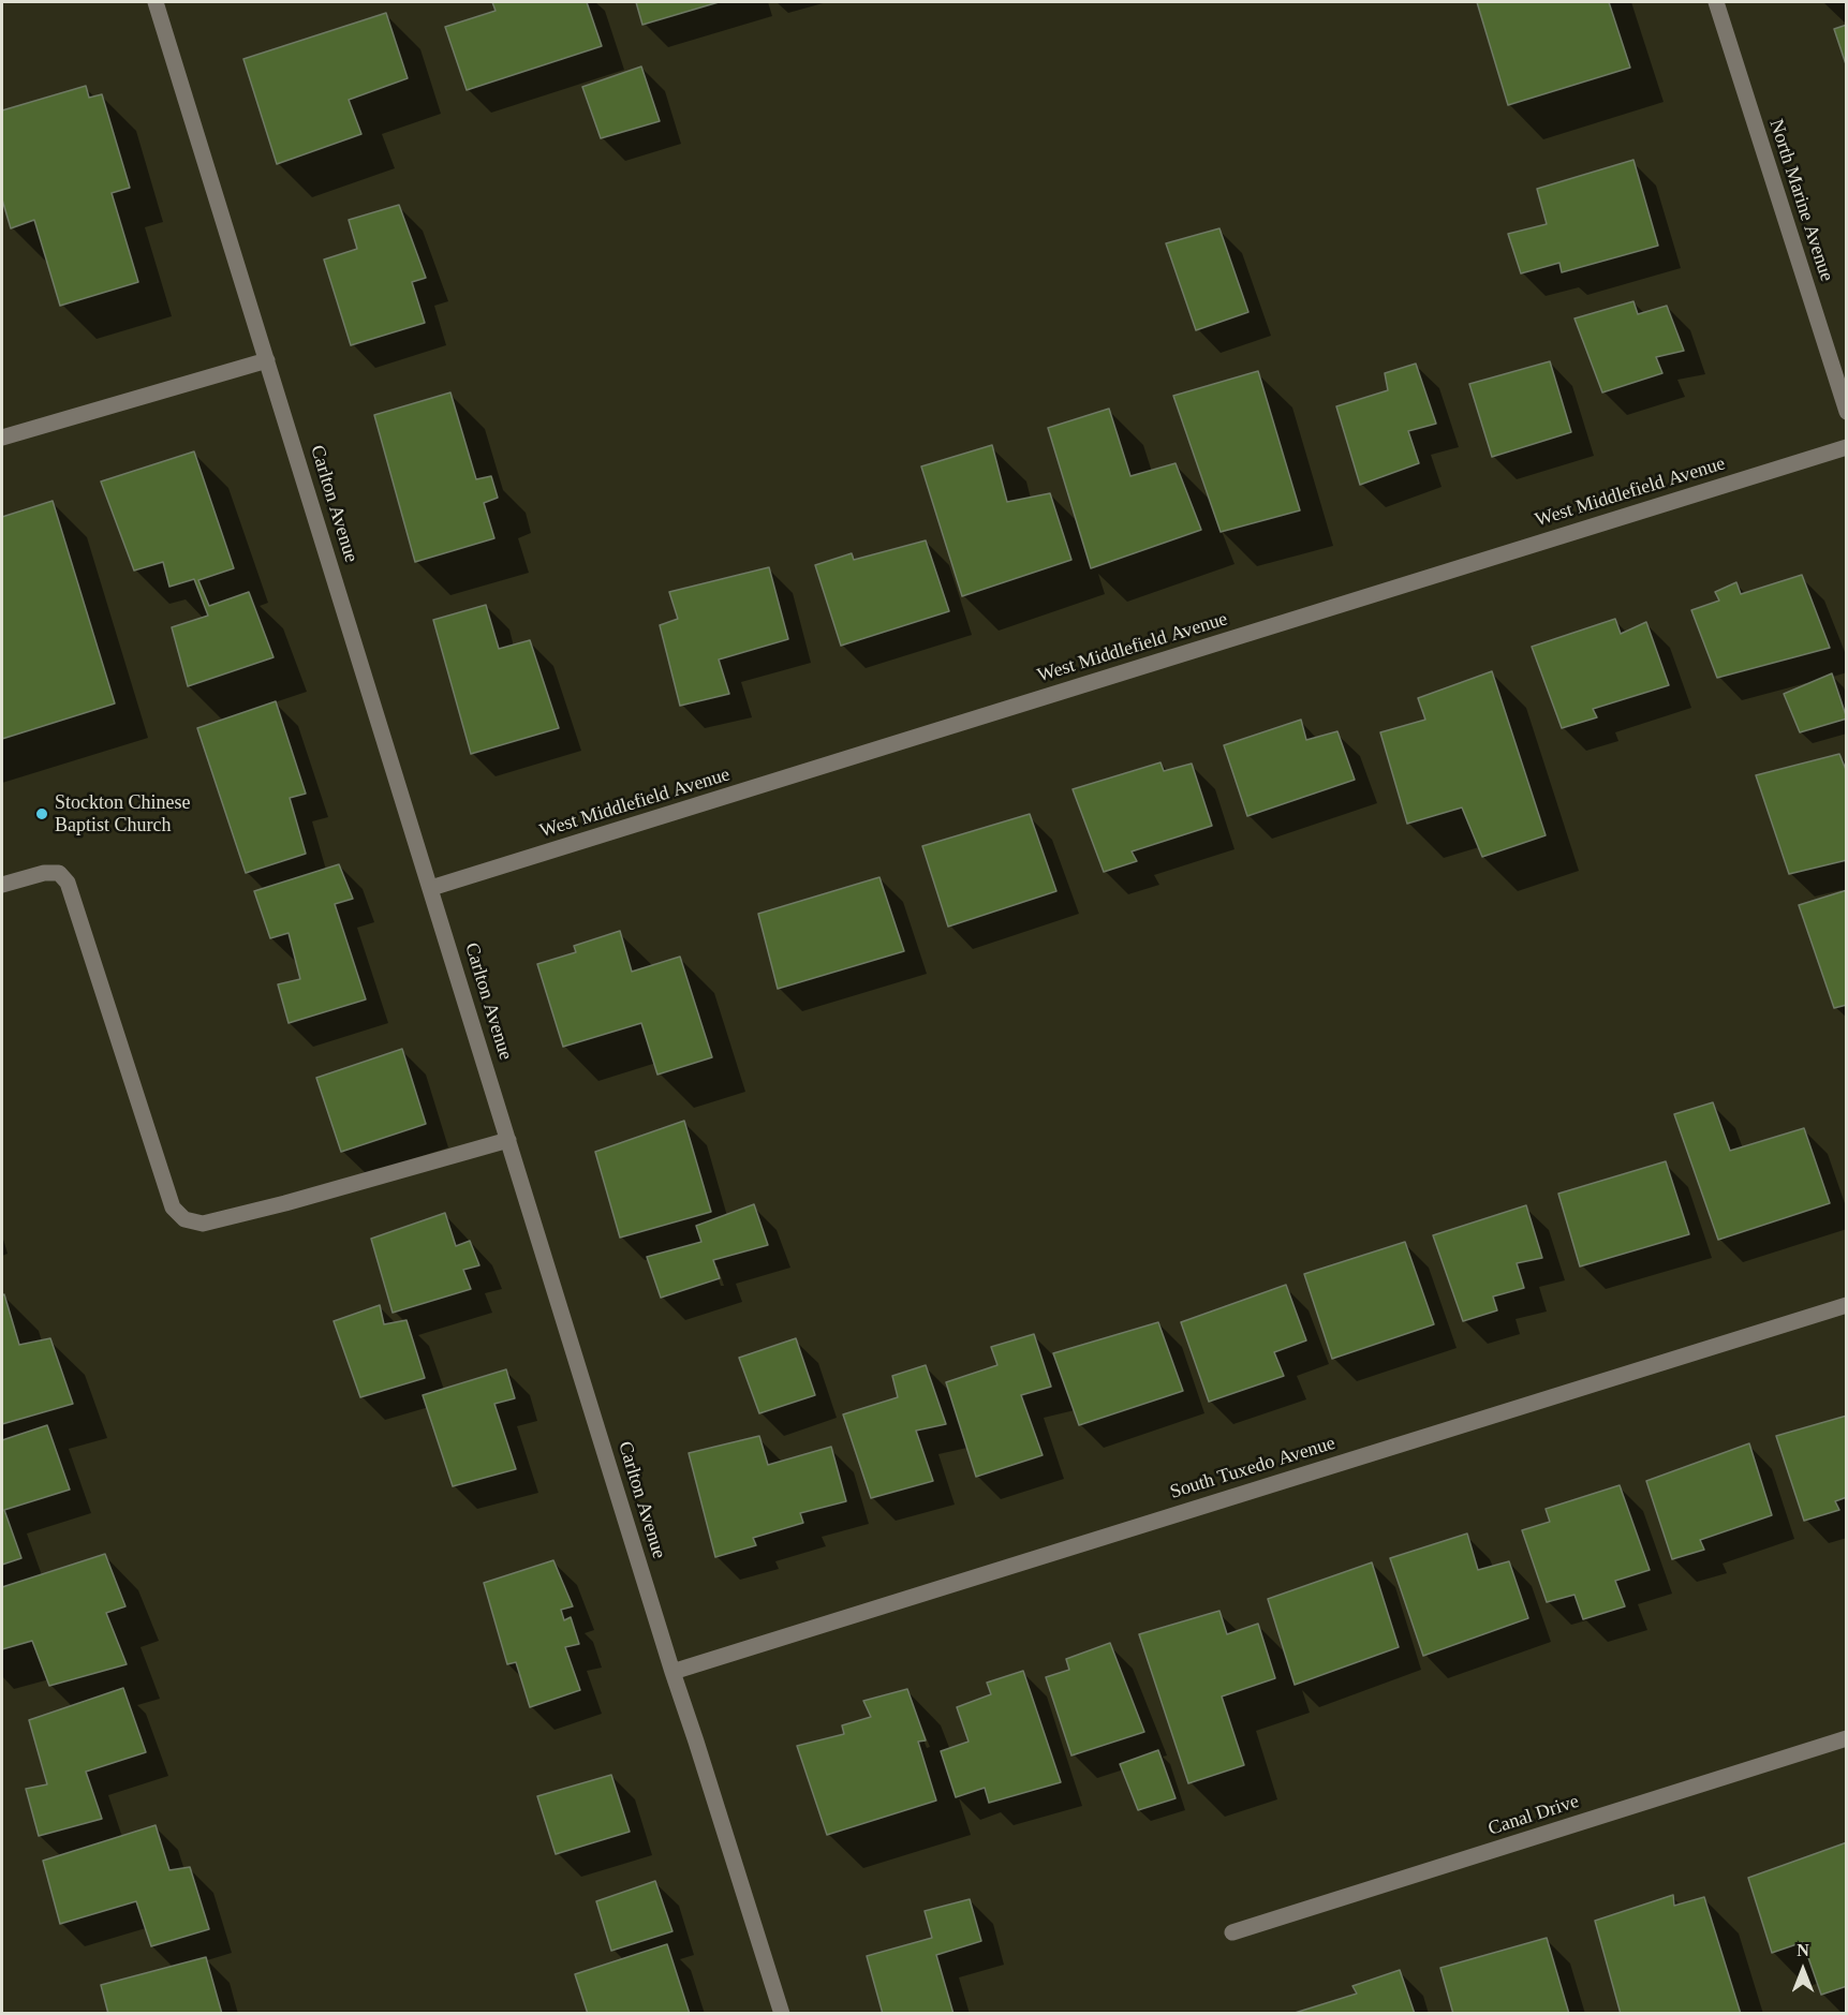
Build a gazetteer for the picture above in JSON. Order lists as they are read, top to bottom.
{
  "streets": {
    "street": [
      "North Marine Avenue",
      "West Middlefield Avenue",
      "Carlton Avenue",
      "South Tuxedo Avenue",
      "Canal Drive"
    ]
  },
  "crossings": [
    ["West Middlefield Avenue", "Carlton Avenue"],
    ["Carlton Avenue", "South Tuxedo Avenue"]
  ],
  "places": ["Stockton Chinese Baptist Church"],
  "north": "top"
}
